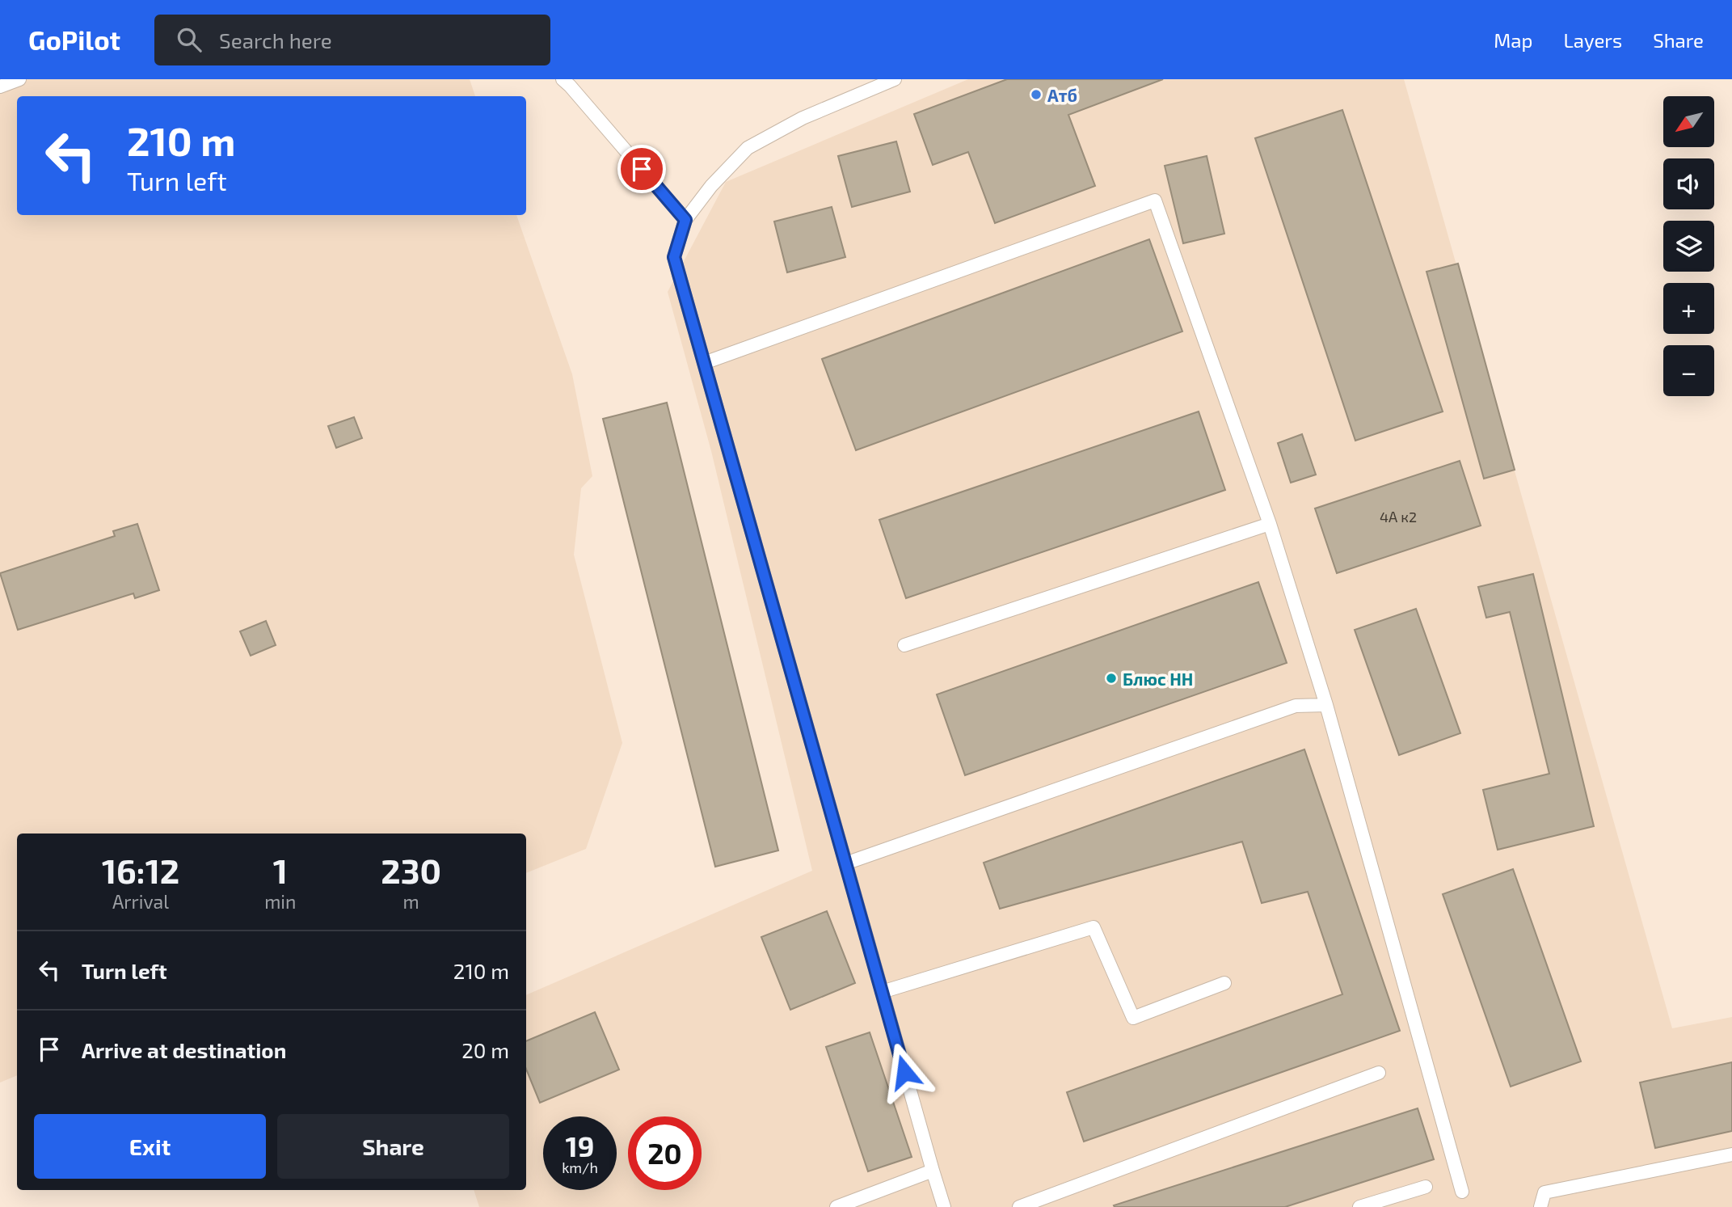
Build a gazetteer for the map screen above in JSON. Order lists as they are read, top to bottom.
{
  "places": ["Атб", "Блюс НН"],
  "house_numbers": ["4А к2"],
  "north": "bottom left",
  "page": {
    "header": "GoPilot",
    "search": "Search here",
    "nav": ["Map", "Layers", "Share"],
    "map_buttons": ["+", "−"],
    "turn": ["210 m", "Turn left"],
    "eta": [
      "16:12",
      "Arrival",
      "1",
      "min",
      "230",
      "m"
    ],
    "list": [
      {
        "name": "Turn left",
        "value": "210 m"
      },
      {
        "name": "Arrive at destination",
        "value": "20 m"
      }
    ],
    "buttons": ["Exit", "Share"],
    "speed": "19 km/h",
    "limit": "20"
  }
}
